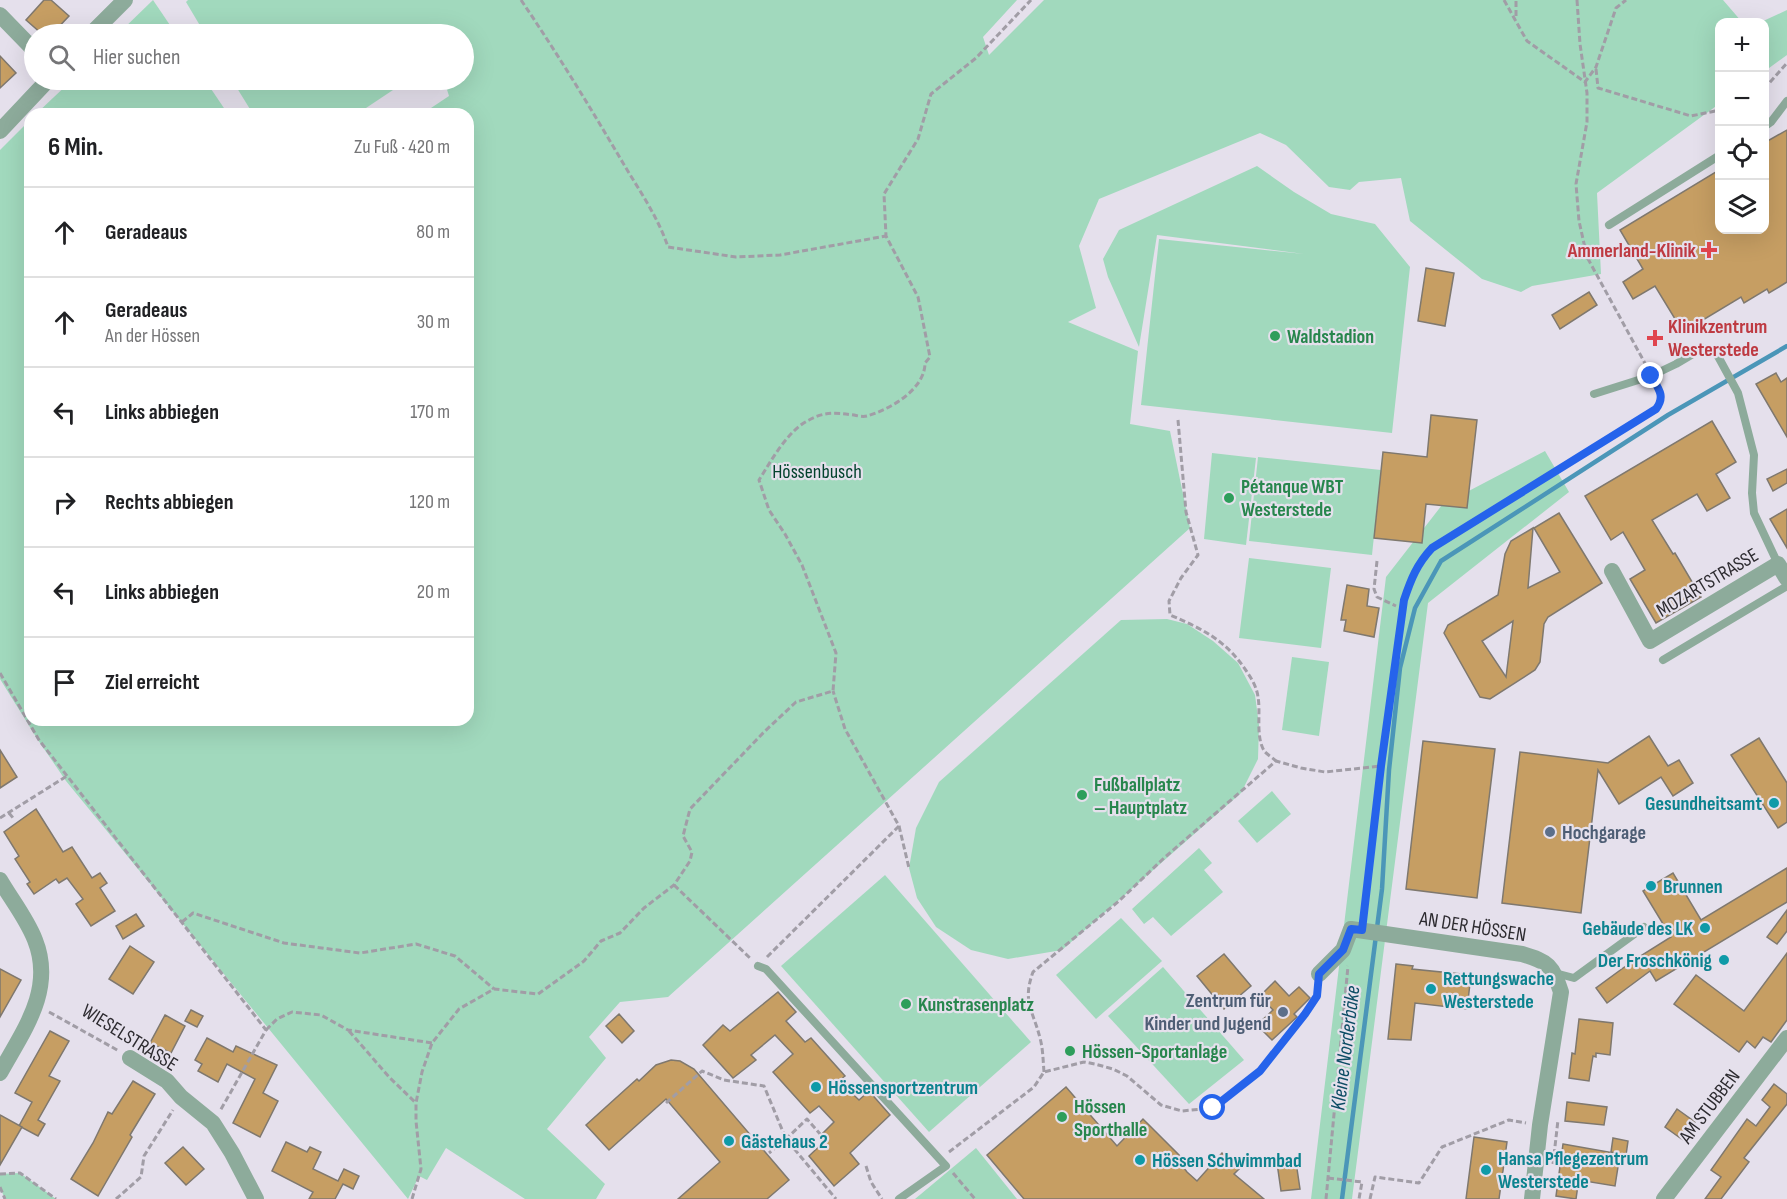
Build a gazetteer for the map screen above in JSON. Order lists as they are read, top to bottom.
{
  "streets": {
    "street": [
      "MOZARTSTRASSE",
      "AN DER HÖSSEN",
      "WIESELSTRASSE",
      "AM STUBBEN"
    ]
  },
  "water": ["Kleine Norderbäke"],
  "parks": ["Hössenbusch"],
  "places": {
    "health": ["Ammerland-Klinik", "Klinikzentrum Westerstede"],
    "other": [
      "Waldstadion",
      "Pétanque WBT Westerstede",
      "Fußballplatz – Hauptplatz",
      "Gesundheitsamt",
      "Hochgarage",
      "Brunnen",
      "Gebäude des LK",
      "Der Froschkönig",
      "Rettungswache Westerstede",
      "Kunstrasenplatz",
      "Zentrum für Kinder und Jugend",
      "Hössen-Sportanlage",
      "Hössensportzentrum",
      "Hössen Sporthalle",
      "Gästehaus 2",
      "Hössen Schwimmbad",
      "Hansa Pflegezentrum Westerstede"
    ]
  },
  "page": {
    "map_buttons": ["+", "−"],
    "search": "Hier suchen",
    "heading": ["6 Min.", "Zu Fuß · 420 m"],
    "list": [
      ["Geradeaus", "80 m"],
      ["Geradeaus", "An der Hössen", "30 m"],
      ["Links abbiegen", "170 m"],
      ["Rechts abbiegen", "120 m"],
      ["Links abbiegen", "20 m"],
      "Ziel erreicht"
    ]
  }
}
